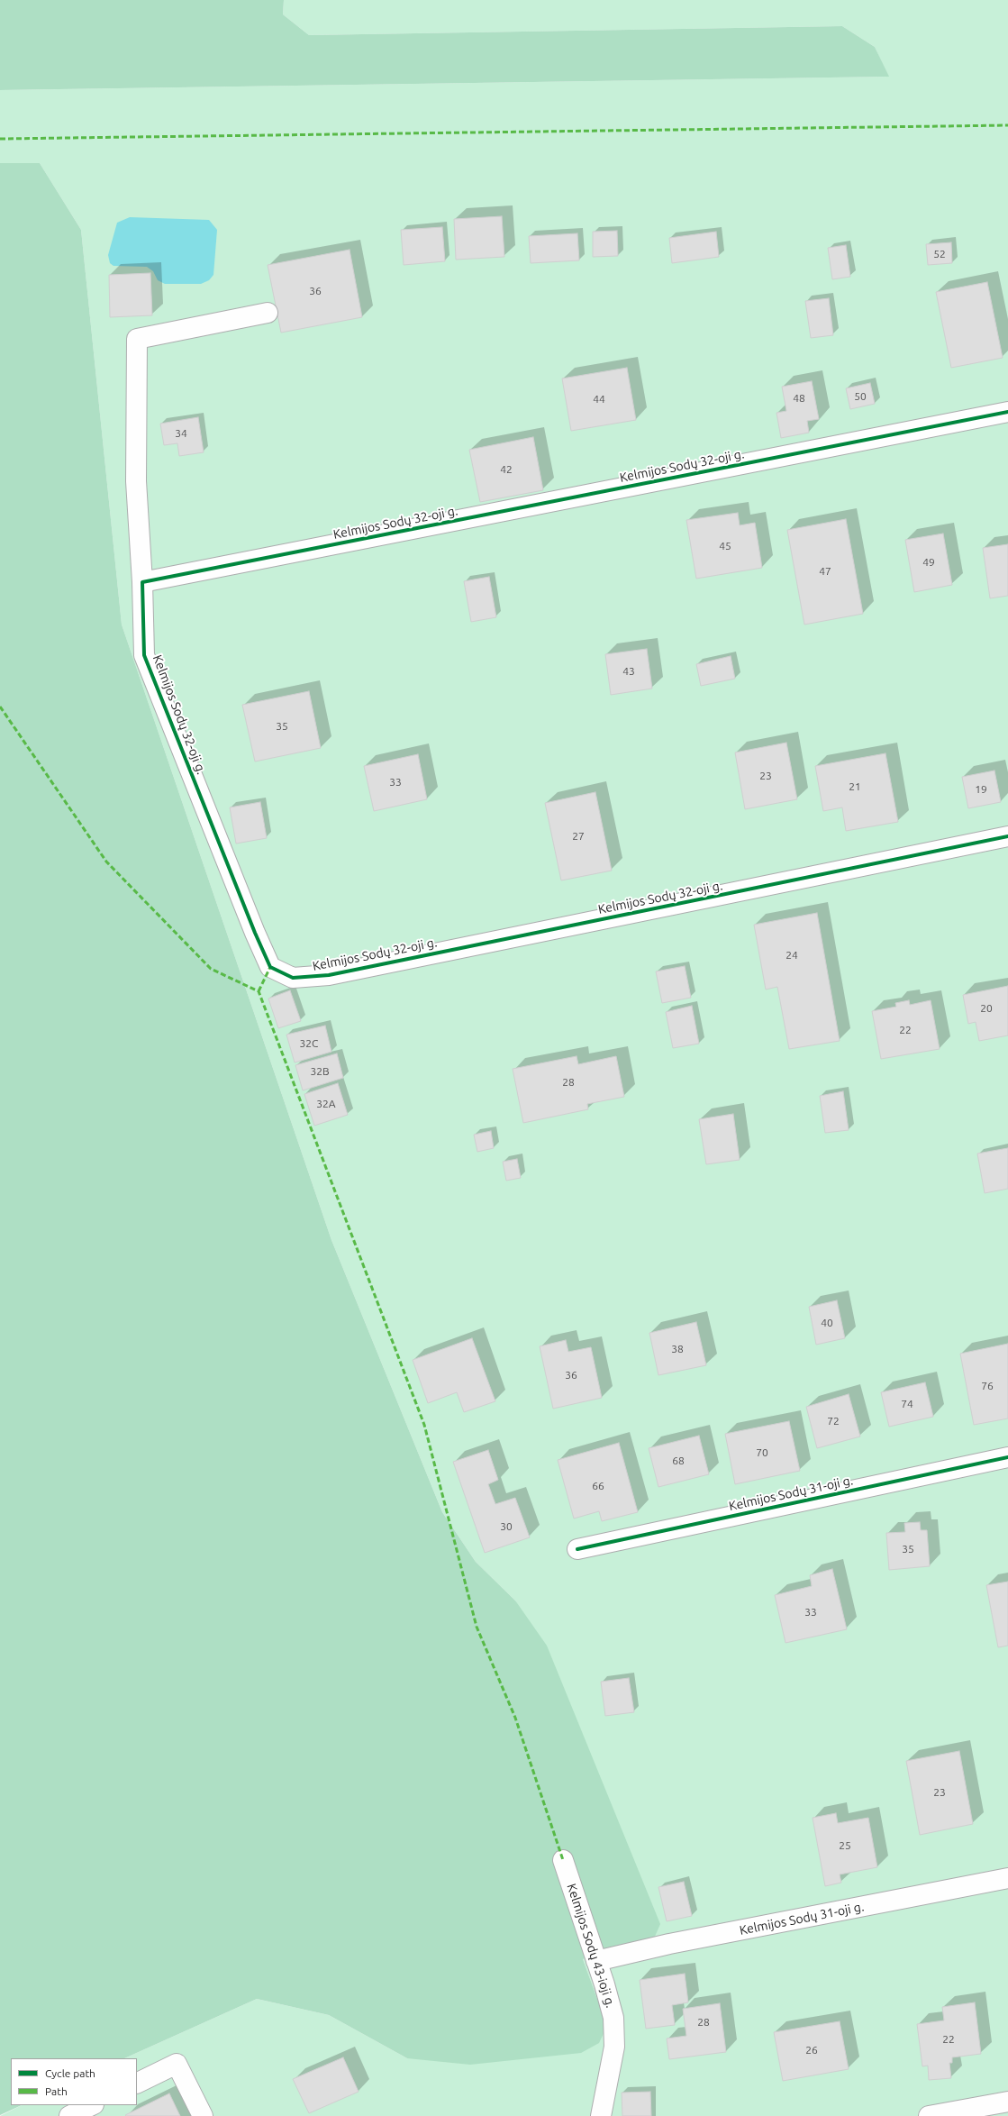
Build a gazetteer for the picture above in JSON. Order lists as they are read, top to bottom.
{
  "streets": {
    "street": ["Kelmijos Sodų 32-oji g.", "Kelmijos Sodų 31-oji g.", "Kelmijos Sodų 43-ioji g."]
  },
  "crossings": [
    ["Kelmijos Sodų 31-oji g.", "Kelmijos Sodų 43-ioji g."]
  ],
  "house_numbers": [
    "52",
    "36",
    "50",
    "48",
    "44",
    "34",
    "42",
    "45",
    "49",
    "47",
    "43",
    "35",
    "23",
    "33",
    "21",
    "19",
    "27",
    "24",
    "20",
    "22",
    "32C",
    "32B",
    "28",
    "32A",
    "40",
    "38",
    "36",
    "76",
    "74",
    "72",
    "70",
    "68",
    "66",
    "30",
    "35",
    "33",
    "23",
    "25",
    "28",
    "22",
    "26"
  ],
  "legend": ["Cycle path", "Path"]
}
